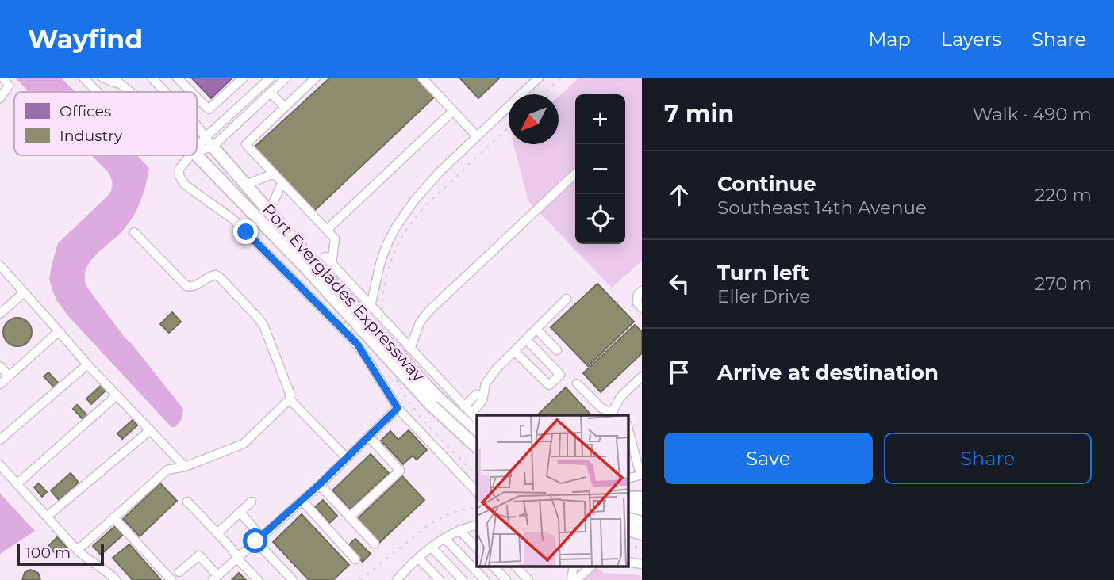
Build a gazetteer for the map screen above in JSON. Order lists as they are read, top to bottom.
{
  "streets": {
    "highway": ["Port Everglades Expressway"]
  },
  "legend": ["Offices", "Industry"],
  "scale_bar": "100 m",
  "north": "bottom left",
  "page": {
    "header": "Wayfind",
    "nav": ["Map", "Layers", "Share"],
    "heading": ["7 min", "Walk · 490 m"],
    "map_buttons": ["+", "−"],
    "list": [
      ["Continue", "Southeast 14th Avenue", "220 m"],
      ["Turn left", "Eller Drive", "270 m"],
      "Arrive at destination"
    ],
    "buttons": ["Save", "Share"],
    "scale": "100 m"
  }
}
